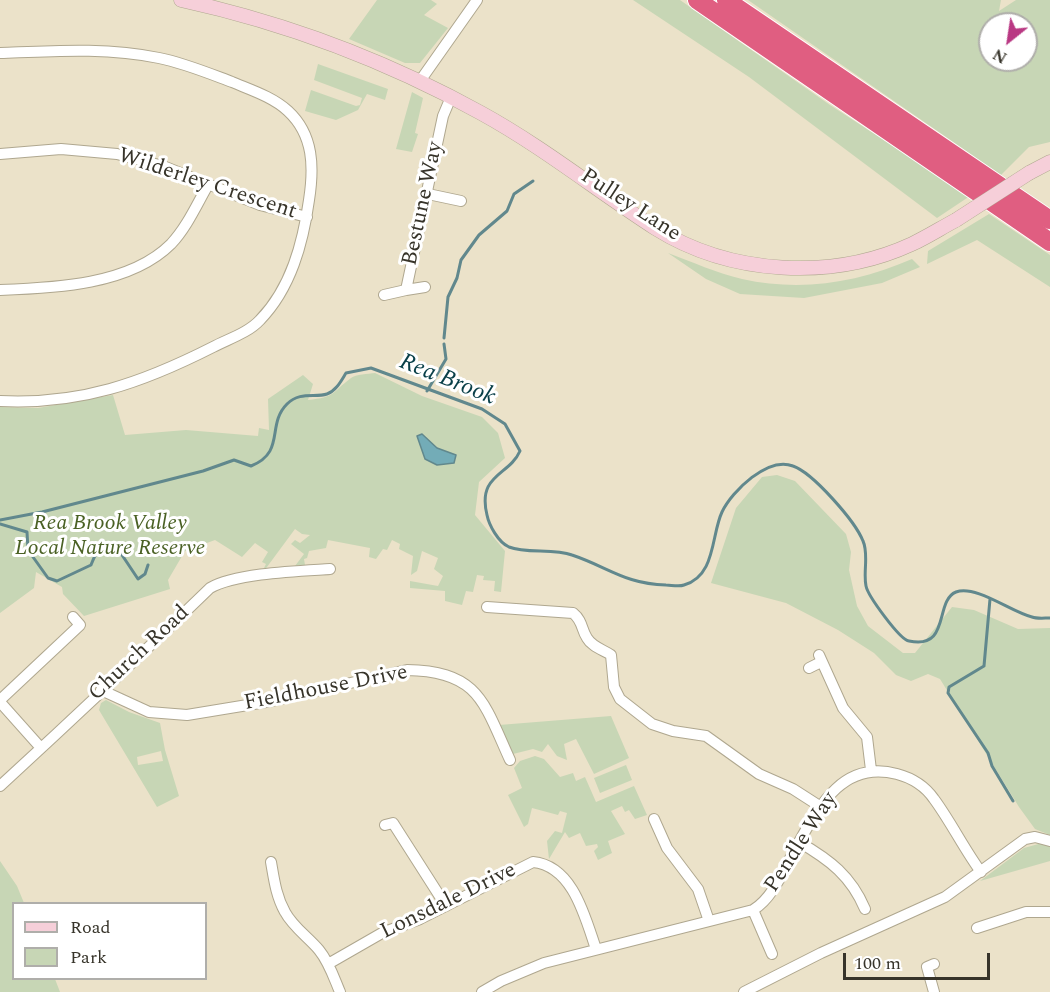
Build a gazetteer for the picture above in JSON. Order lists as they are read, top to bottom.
{
  "streets": {
    "street": [
      "Wilderley Crescent",
      "Bestune Way",
      "Pulley Lane",
      "Church Road",
      "Fieldhouse Drive",
      "Pendle Way",
      "Lonsdale Drive"
    ]
  },
  "crossings": [
    ["Bestune Way", "Pulley Lane"],
    ["Church Road", "Fieldhouse Drive"],
    ["Pendle Way", "Lonsdale Drive"]
  ],
  "water": ["Rea Brook"],
  "parks": ["Rea Brook Valley Local Nature Reserve"],
  "legend": ["Road", "Park"],
  "scale_bar": "100 m",
  "north": "bottom left"
}
